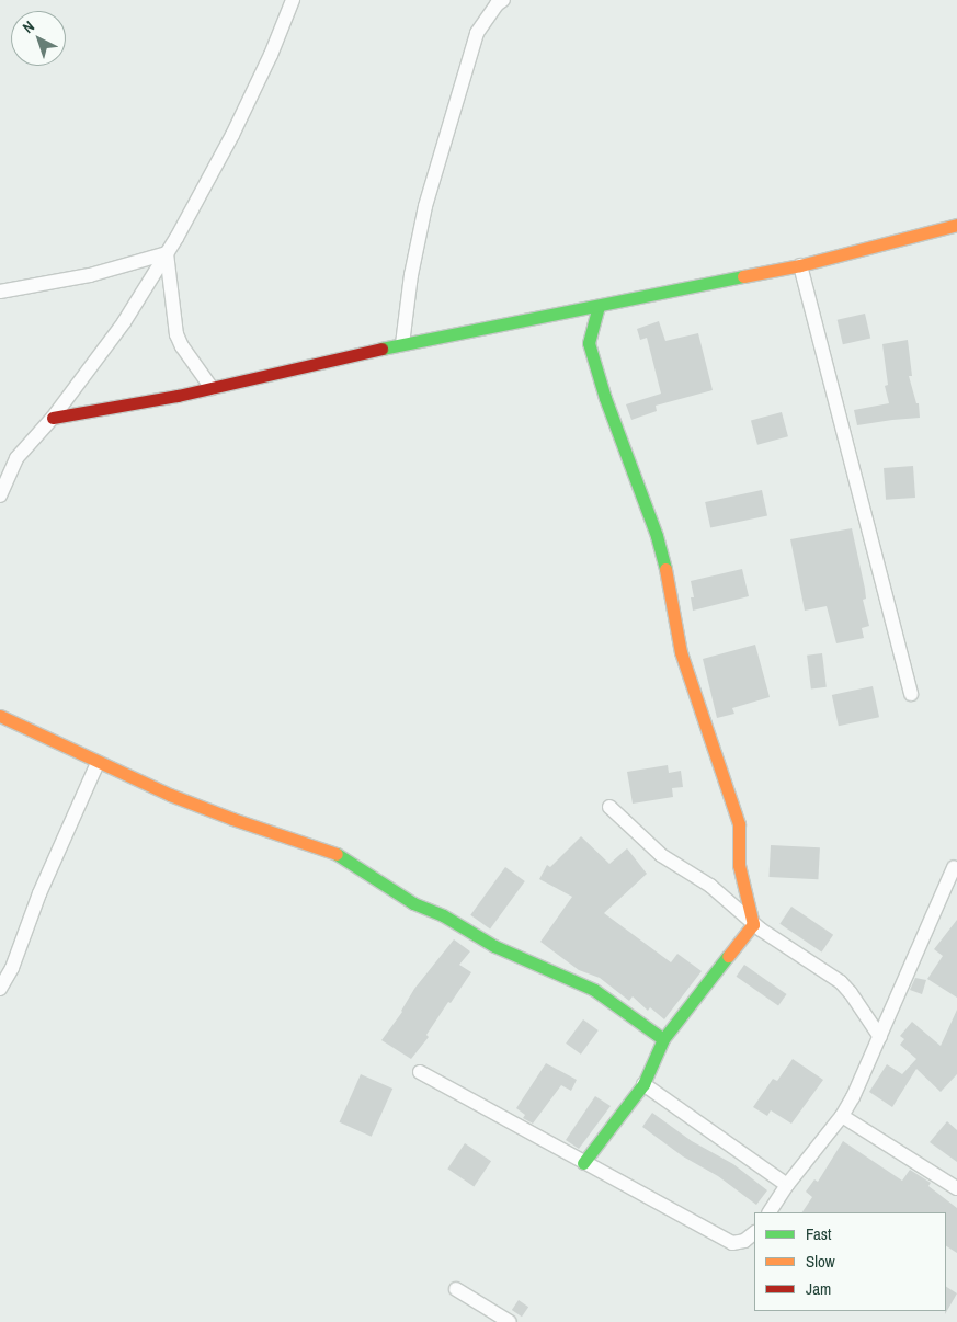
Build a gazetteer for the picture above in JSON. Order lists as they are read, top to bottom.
{
  "legend": ["Fast", "Slow", "Jam"],
  "north": "top left"
}
